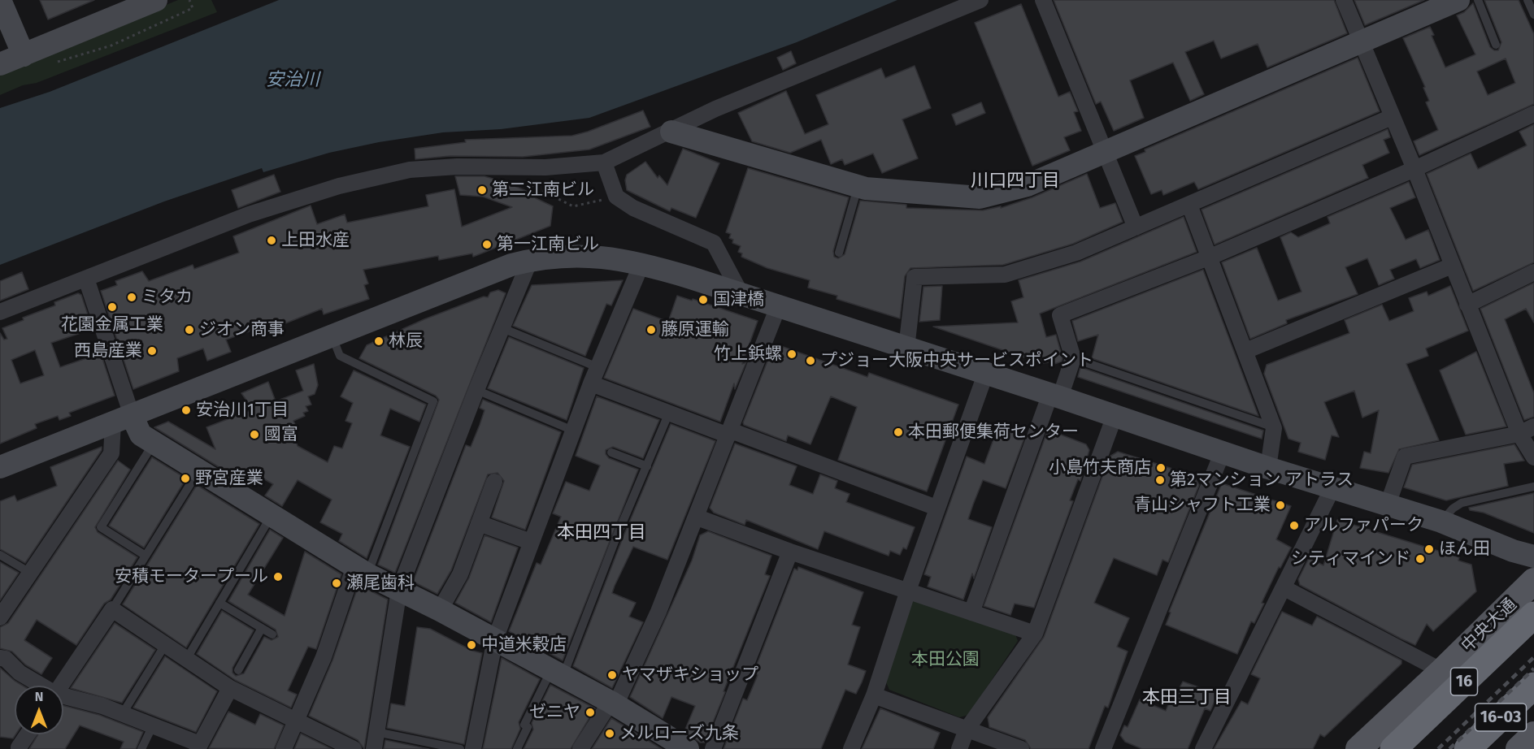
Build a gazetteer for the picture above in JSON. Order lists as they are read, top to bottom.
{
  "streets": {
    "highway": ["16", "16-03"],
    "main road": ["中央大通"]
  },
  "districts": ["川口四丁目", "本田四丁目", "本田三丁目"],
  "water": ["安治川"],
  "parks": ["本田公園"],
  "places": [
    "第二江南ビル",
    "上田水産",
    "第一江南ビル",
    "ミタカ",
    "国津橋",
    "花園金属工業",
    "ジオン商事",
    "藤原運輸",
    "林辰",
    "西島産業",
    "竹上鋲螺",
    "プジョー大阪中央サービスポイント",
    "安治川1丁目",
    "本田郵便集荷センター",
    "國富",
    "小島竹夫商店",
    "野宮産業",
    "第2マンション アトラス",
    "青山シャフト工業",
    "アルファパーク",
    "ほん田",
    "シティマインド",
    "安積モータープール",
    "瀬尾歯科",
    "中道米穀店",
    "ヤマザキショップ",
    "ゼニヤ",
    "メルローズ九条"
  ],
  "north": "top"
}
